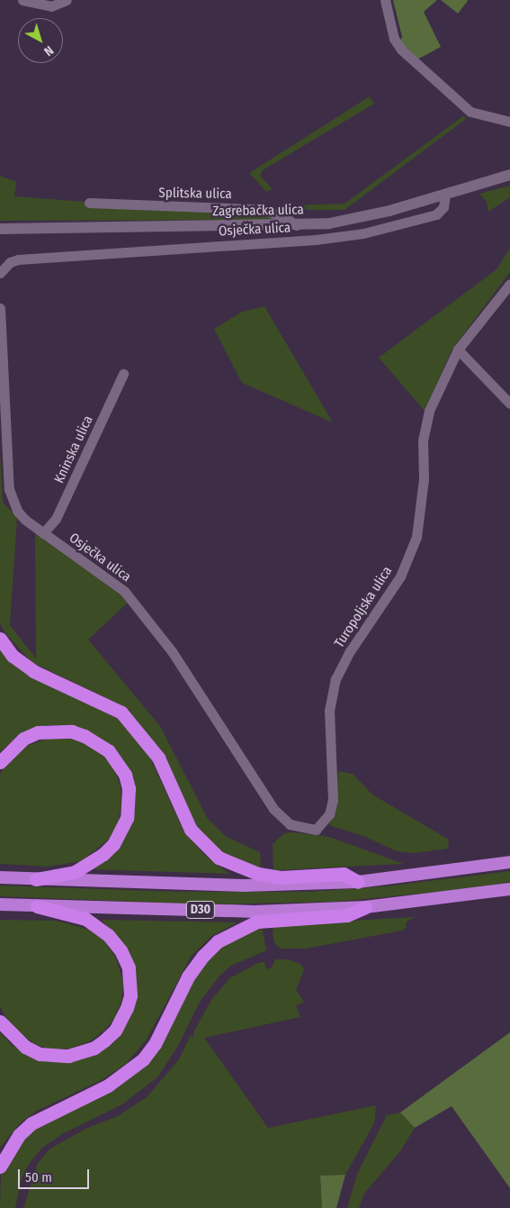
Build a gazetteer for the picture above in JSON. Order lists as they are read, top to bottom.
{
  "streets": {
    "highway": ["D30"],
    "street": [
      "Splitska ulica",
      "Zagrebačka ulica",
      "Osječka ulica",
      "Kninska ulica",
      "Turopoljska ulica"
    ]
  },
  "crossings": [
    ["Splitska ulica", "Zagrebačka ulica"],
    ["Zagrebačka ulica", "Osječka ulica"],
    ["Osječka ulica", "Kninska ulica"],
    ["Osječka ulica", "Turopoljska ulica"]
  ],
  "scale_bar": "50 m",
  "north": "bottom right"
}
